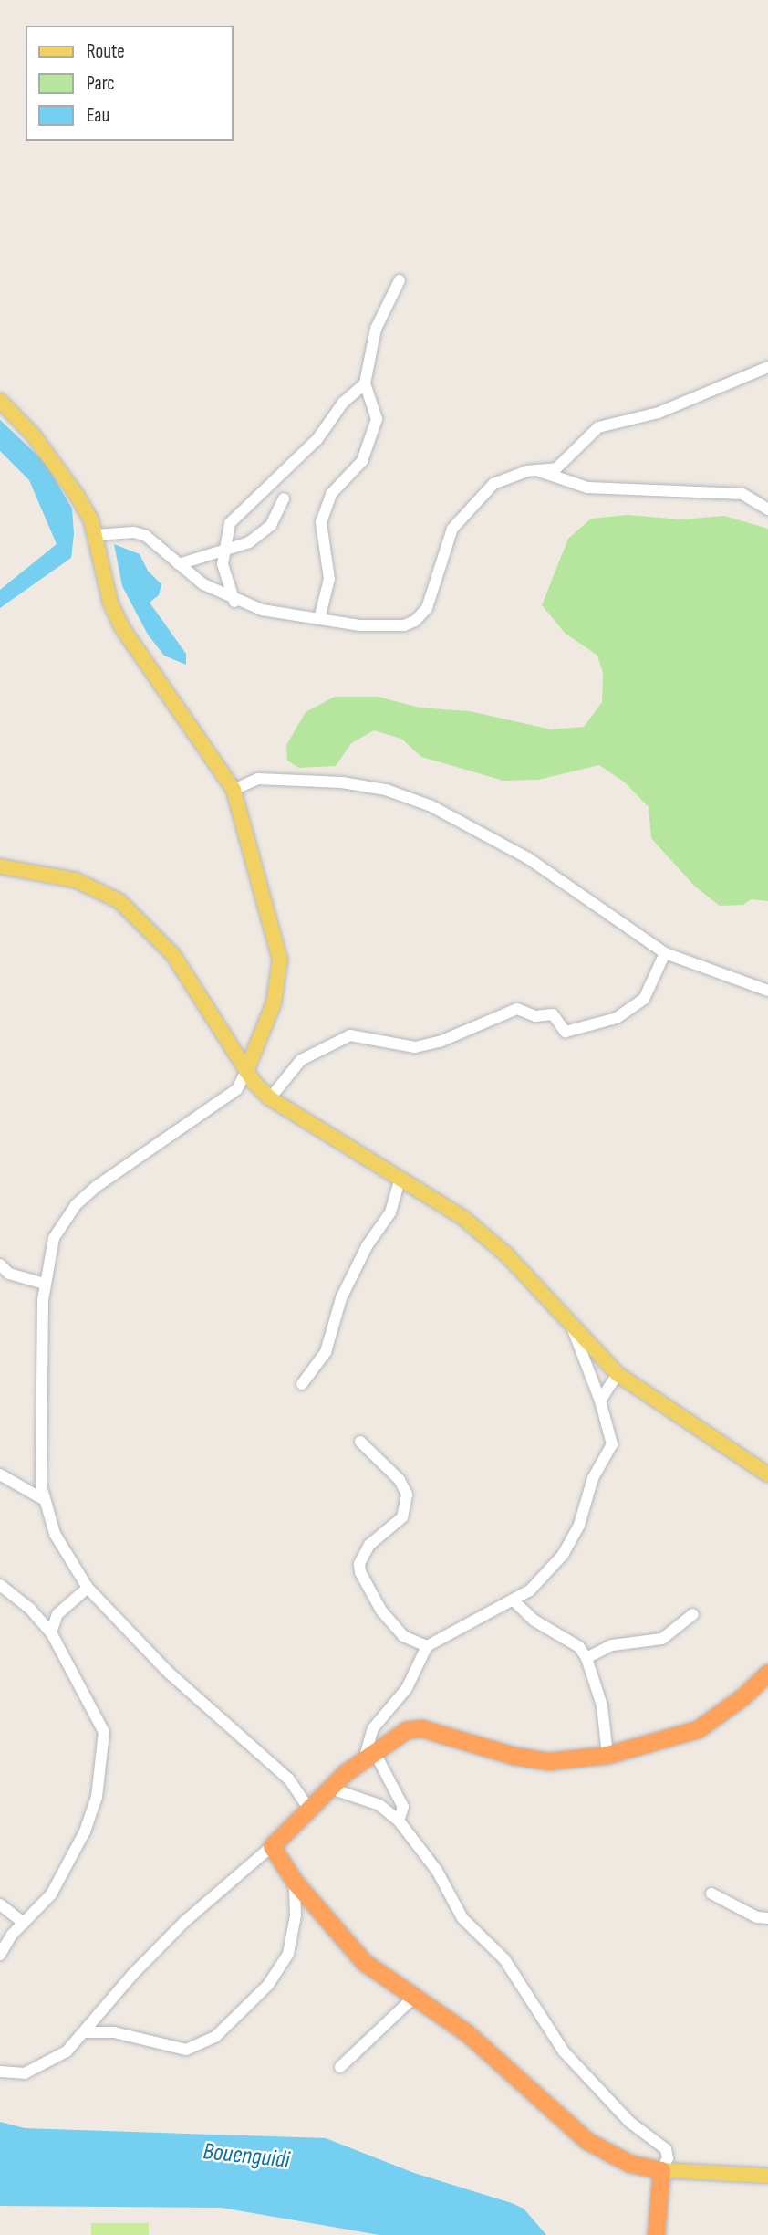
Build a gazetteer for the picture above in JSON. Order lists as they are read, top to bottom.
{
  "water": ["Bouenguidi"],
  "legend": ["Route", "Parc", "Eau"]
}
